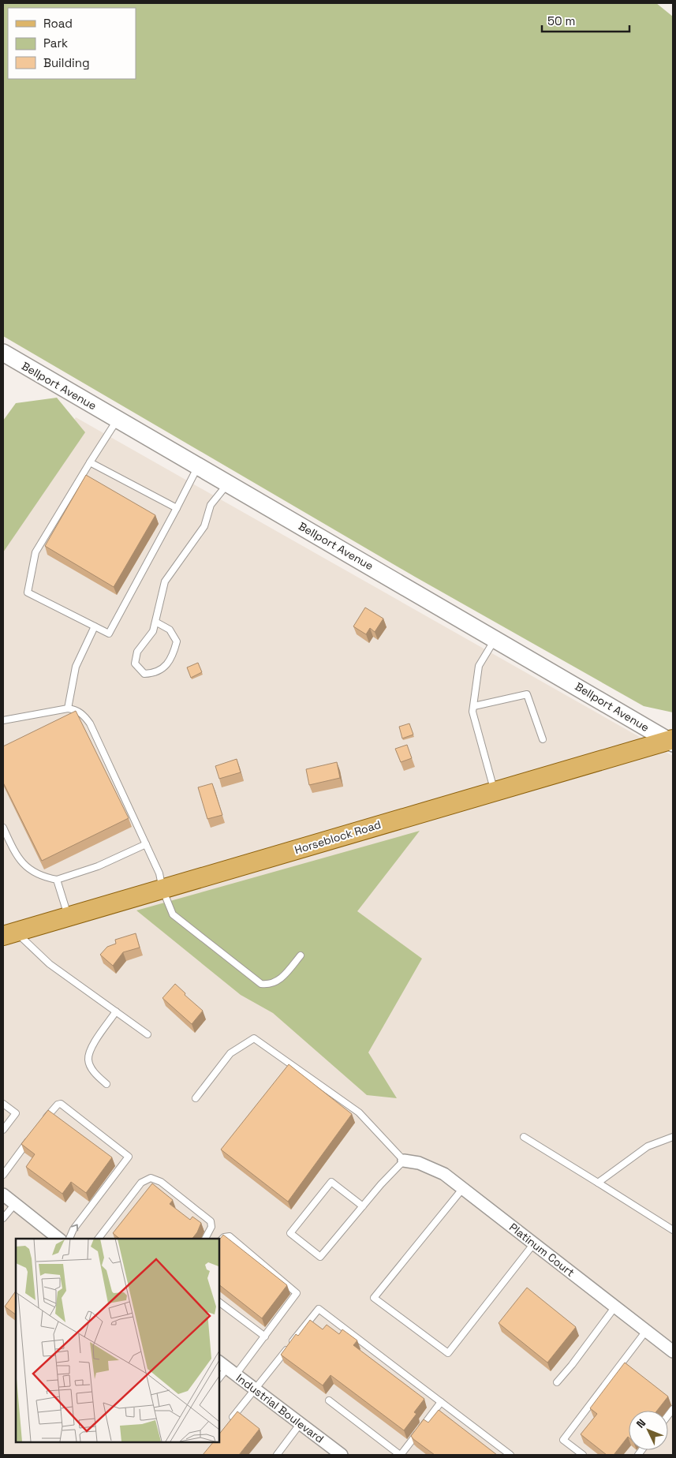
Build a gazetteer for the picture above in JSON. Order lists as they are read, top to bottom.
{
  "streets": {
    "main road": ["Bellport Avenue", "Horseblock Road"],
    "street": ["Platinum Court", "Industrial Boulevard"]
  },
  "crossings": [
    ["Bellport Avenue", "Horseblock Road"]
  ],
  "legend": ["Road", "Park", "Building"],
  "scale_bar": "50 m",
  "north": "top left"
}
